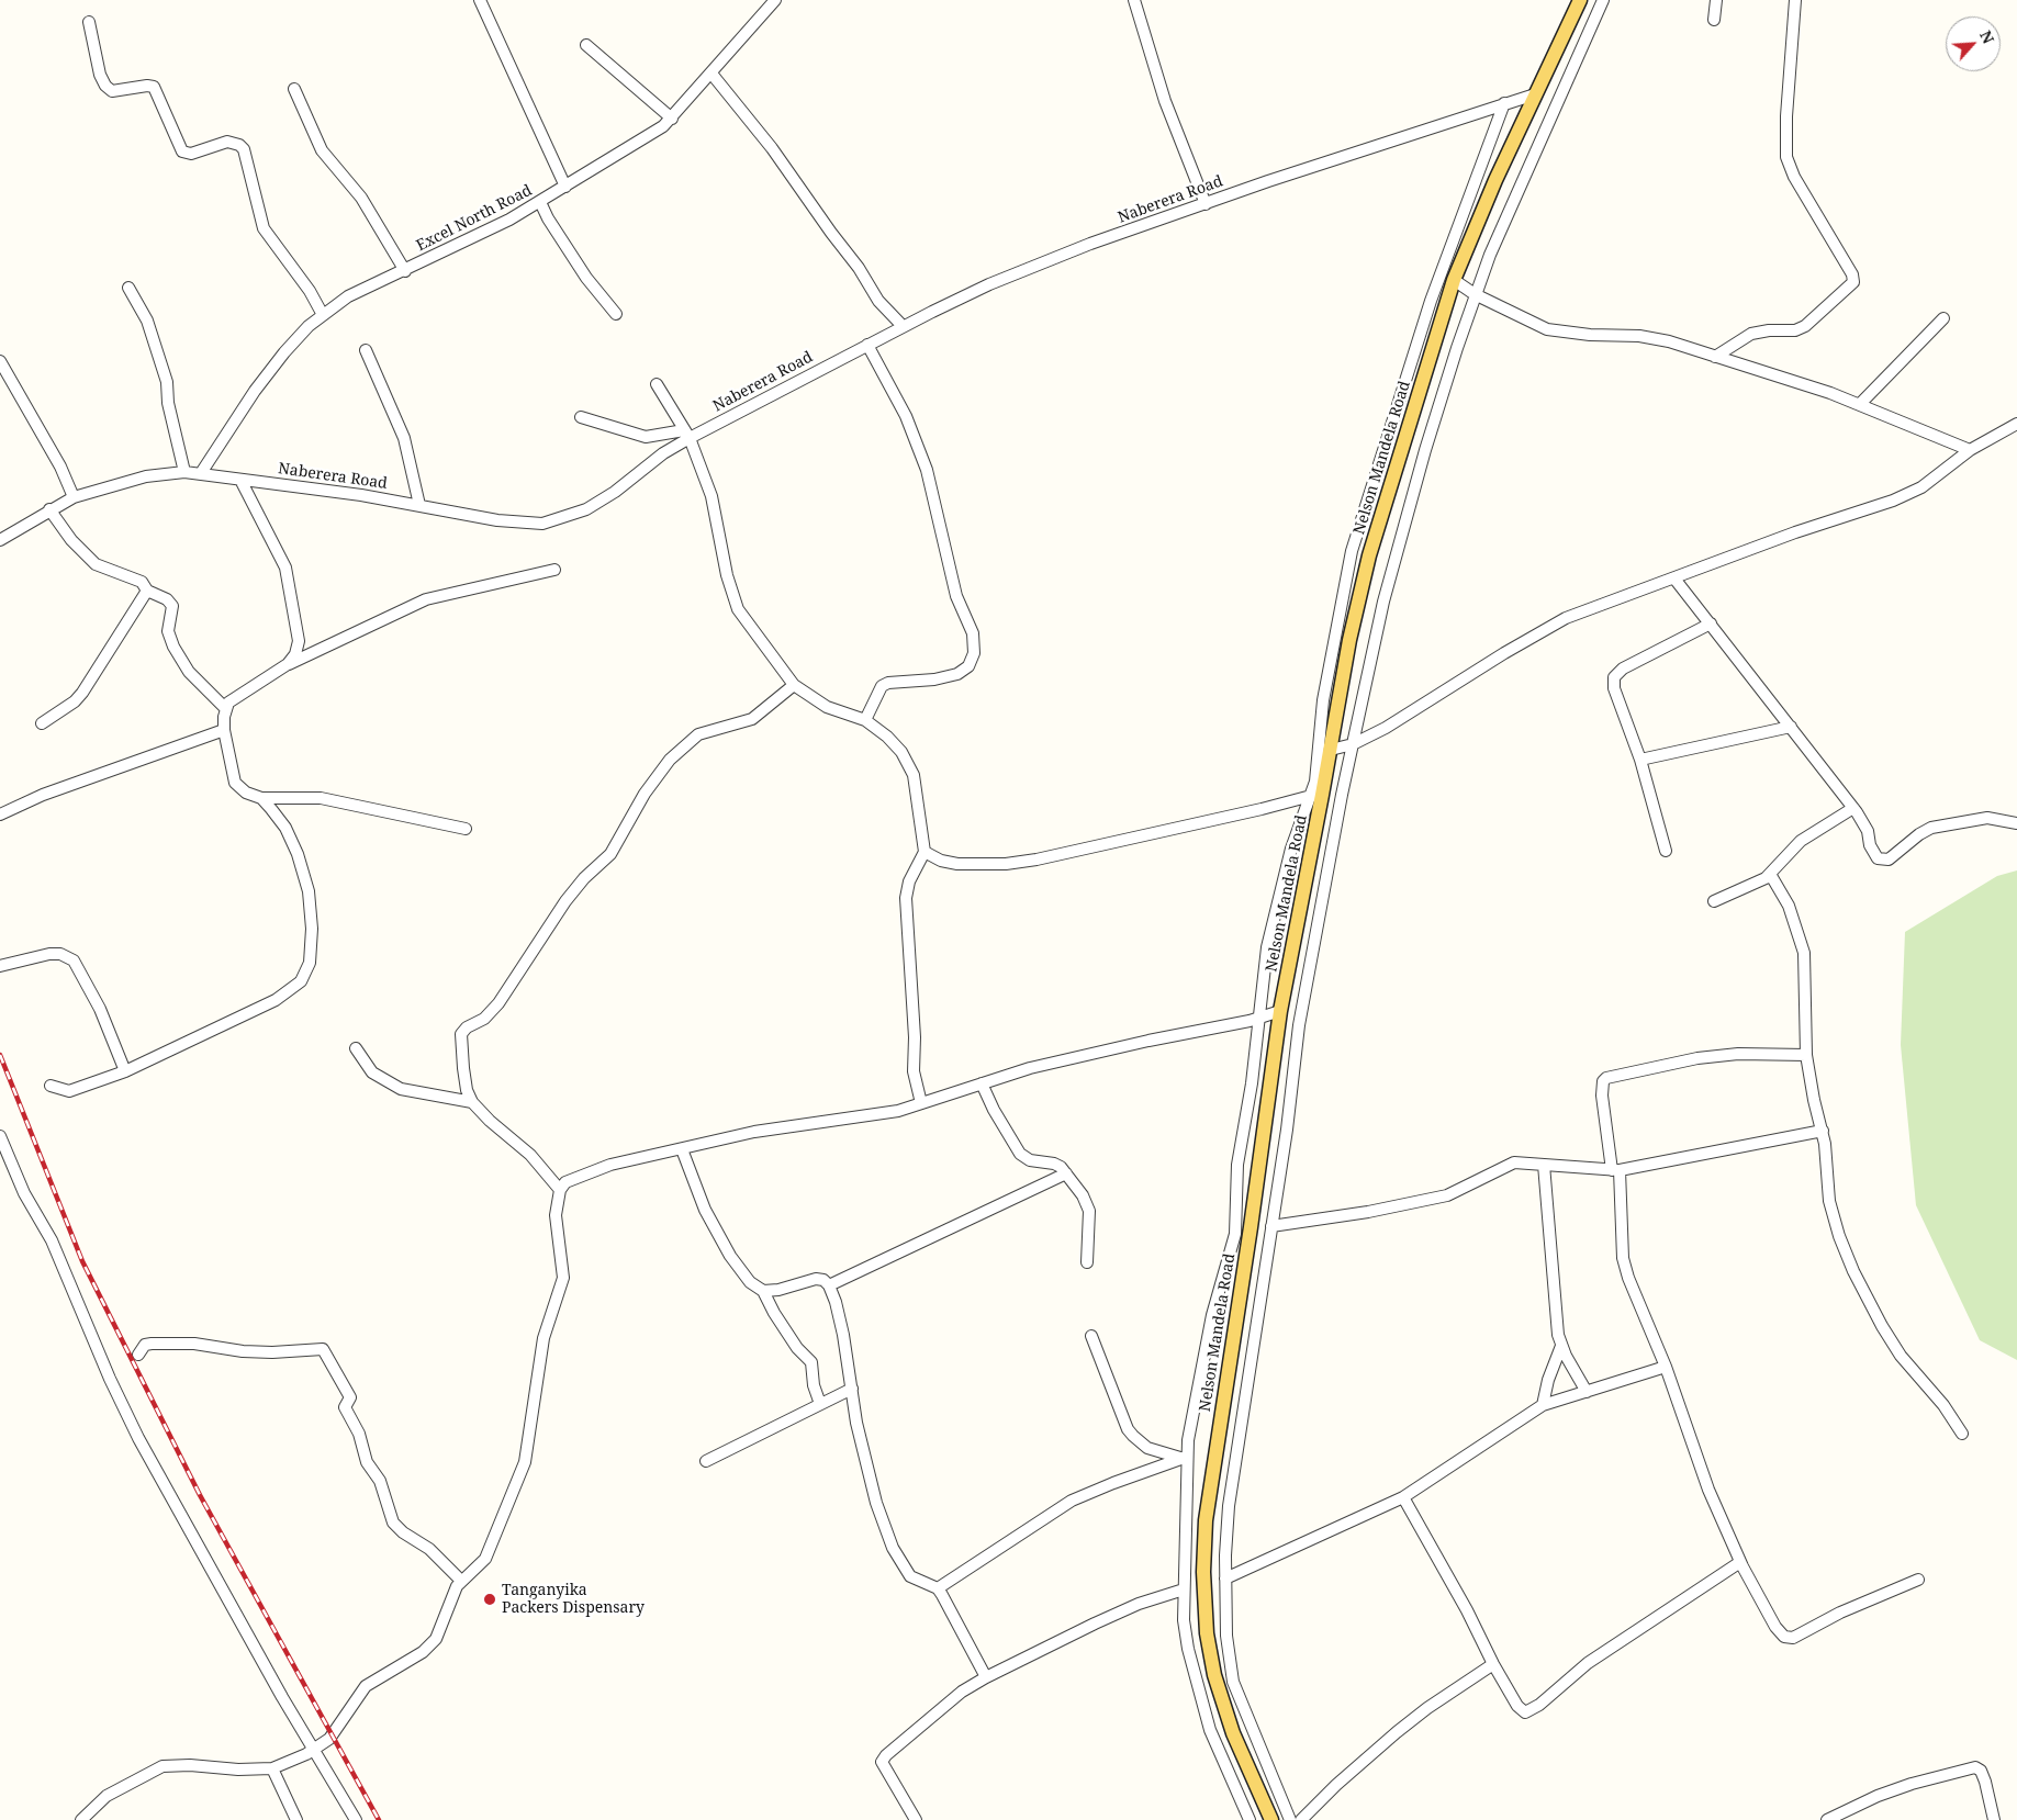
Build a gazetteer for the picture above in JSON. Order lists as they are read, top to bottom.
{
  "streets": {
    "main road": ["Nelson Mandela Road"],
    "street": ["Naberera Road", "Excel North Road"]
  },
  "crossings": [
    ["Naberera Road", "Excel North Road"],
    ["Naberera Road", "Nelson Mandela Road"]
  ],
  "places": ["Tanganyika Packers Dispensary"],
  "north": "top right"
}
